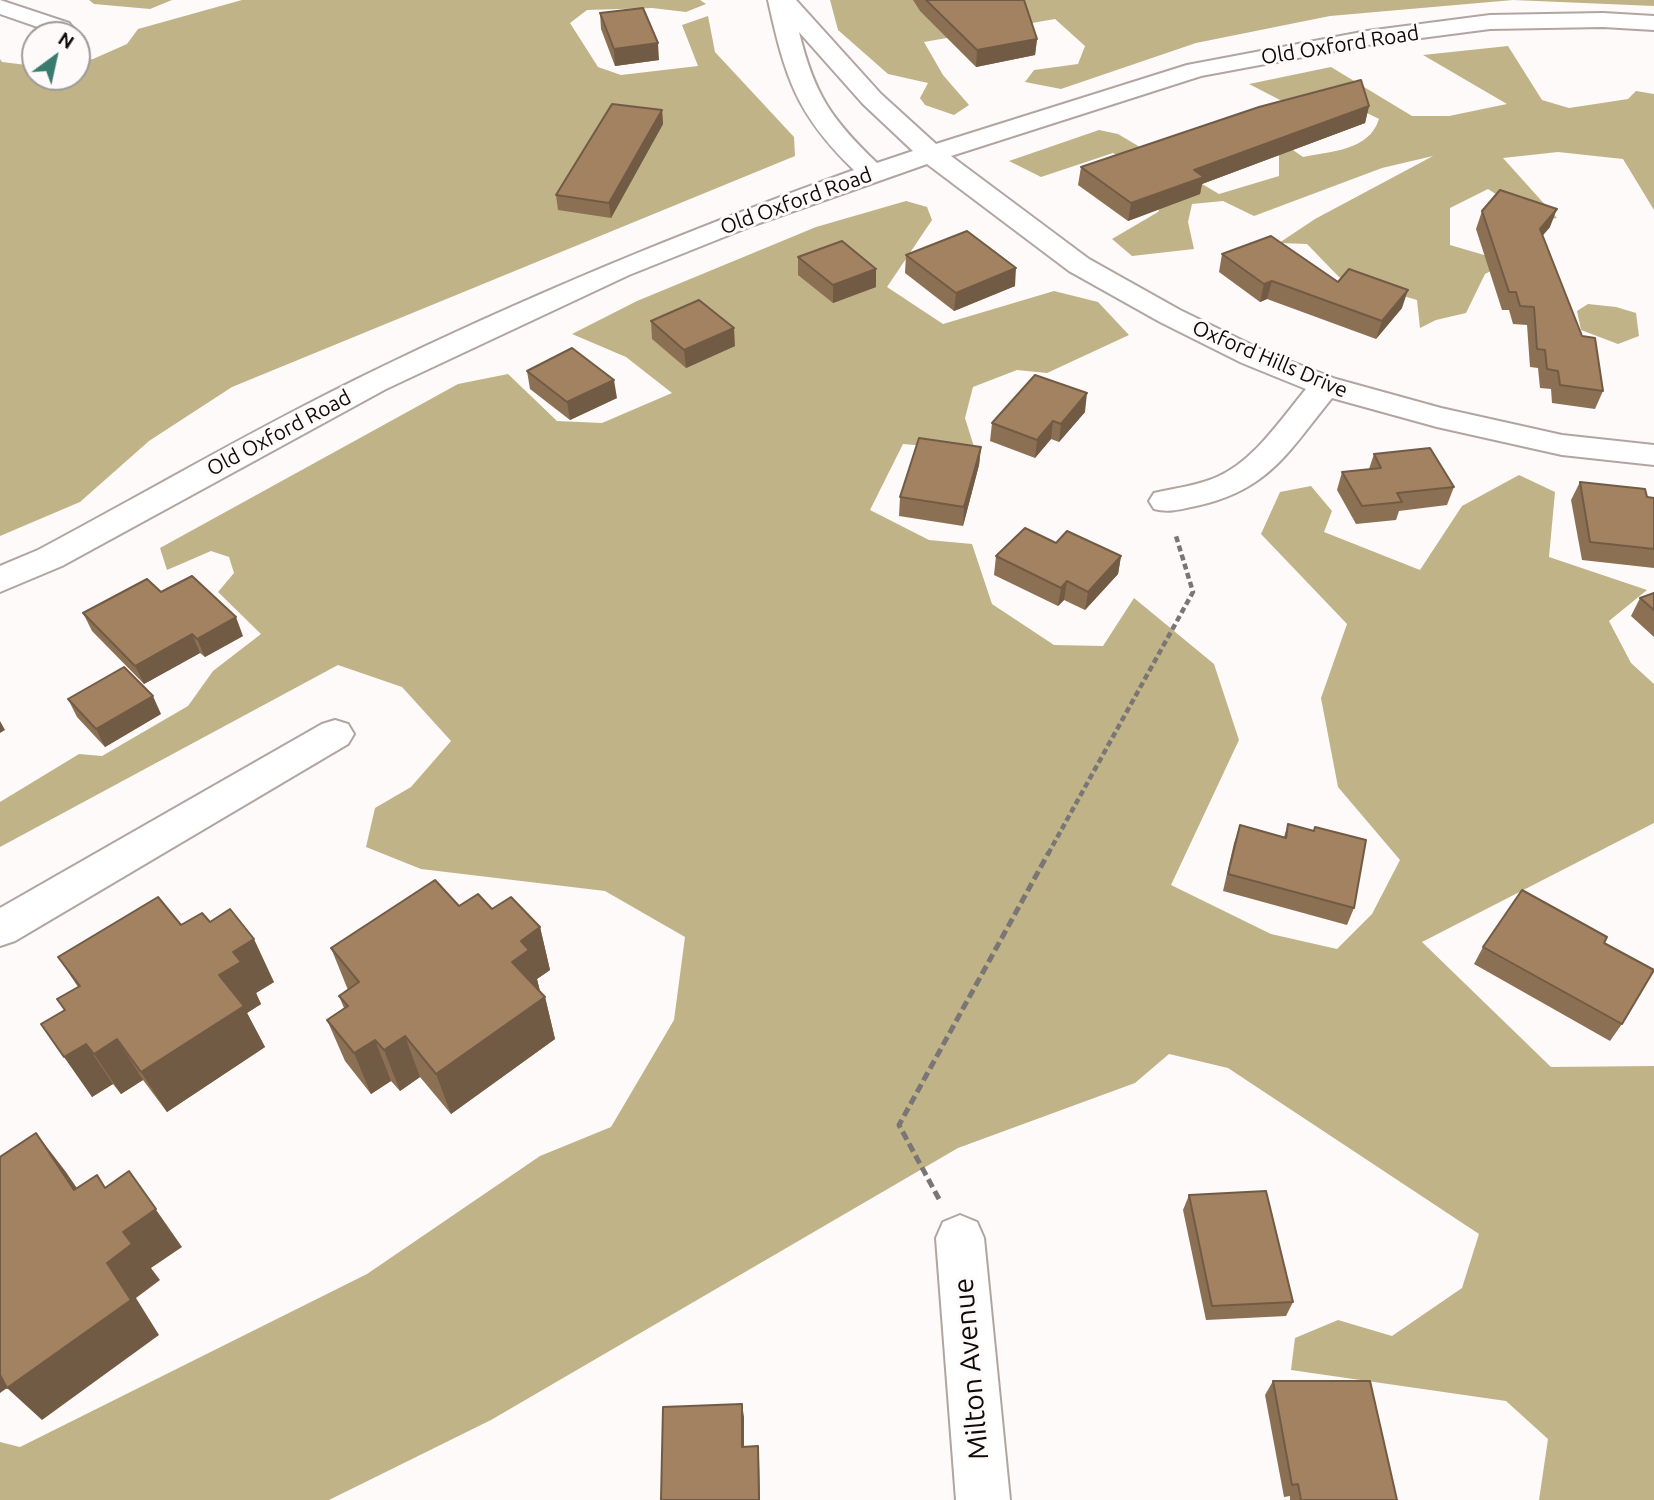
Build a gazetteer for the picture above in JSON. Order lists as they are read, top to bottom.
{
  "streets": {
    "street": ["Old Oxford Road", "Oxford Hills Drive", "Milton Avenue"]
  },
  "crossings": [
    ["Old Oxford Road", "Oxford Hills Drive"]
  ],
  "north": "top right"
}
